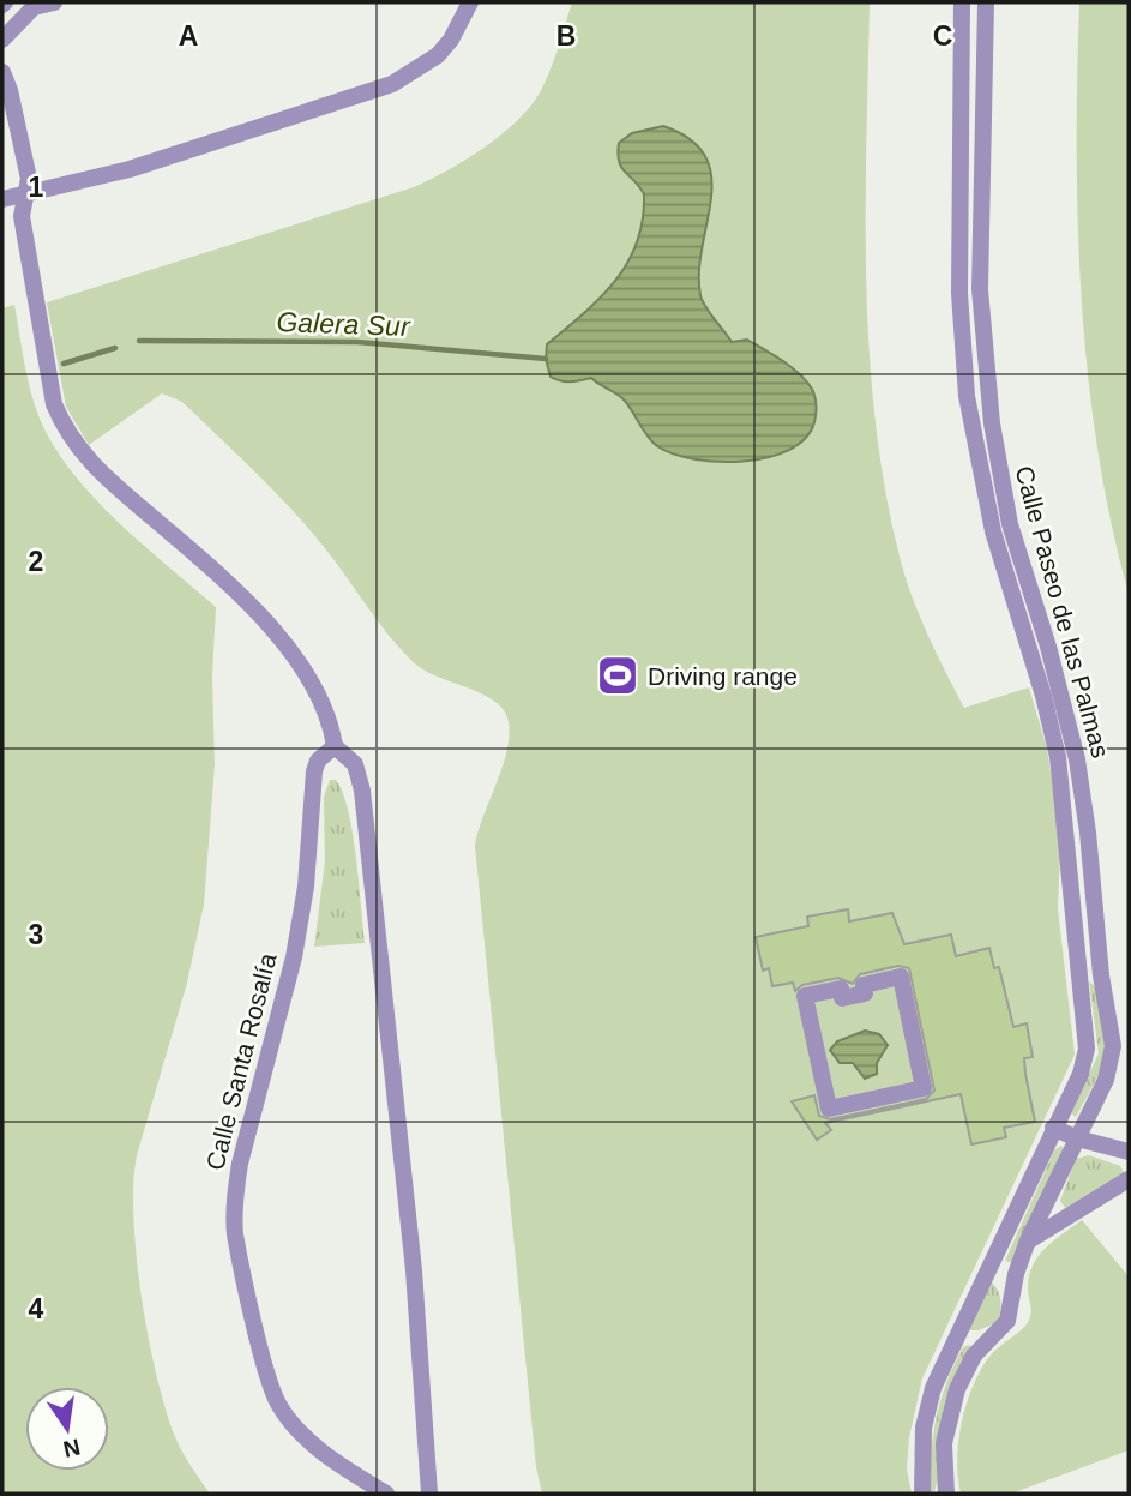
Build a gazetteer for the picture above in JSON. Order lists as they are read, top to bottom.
{
  "streets": {
    "street": ["Calle Paseo de las Palmas", "Calle Santa Rosalía"]
  },
  "water": ["Galera Sur"],
  "places": {
    "sports": ["Driving range"]
  },
  "north": "bottom",
  "grid": {
    "columns": ["A", "B", "C"],
    "rows": [
      "1",
      "2",
      "3",
      "4"
    ]
  }
}
